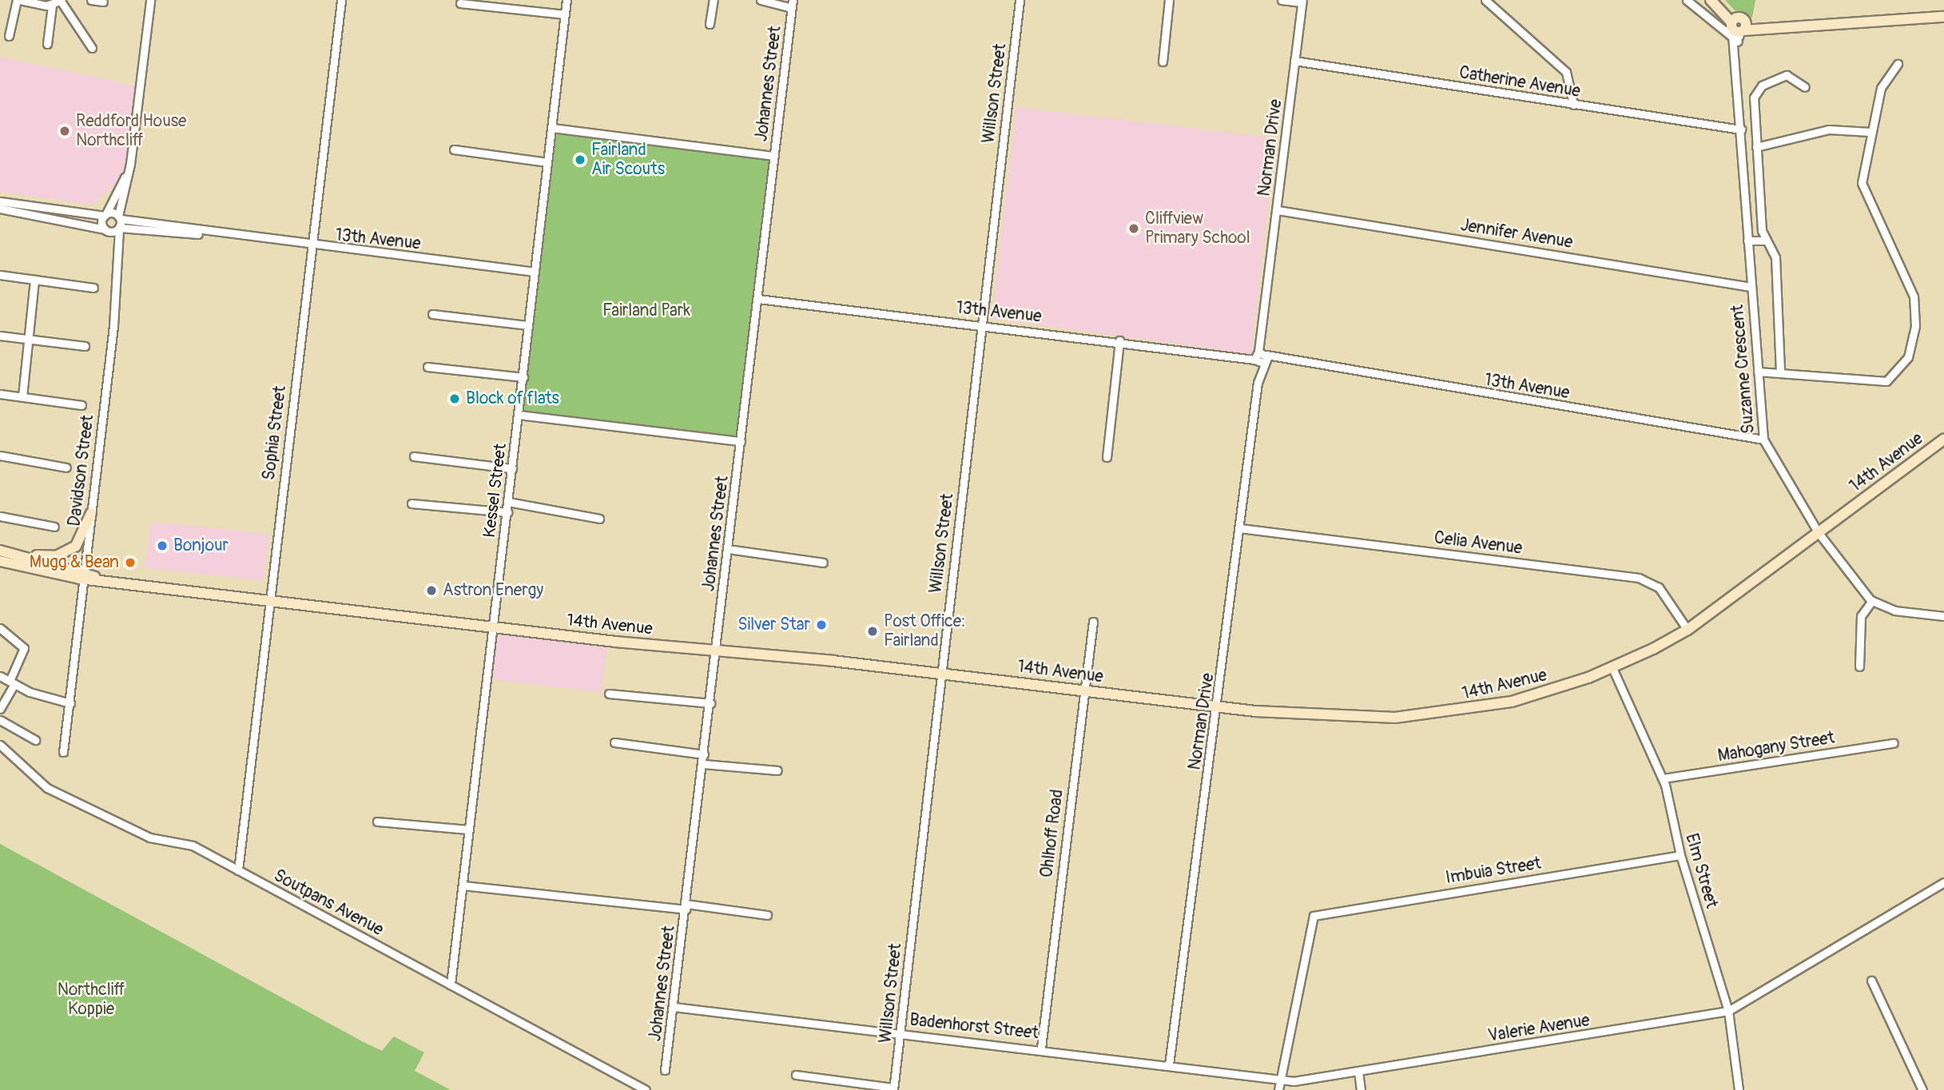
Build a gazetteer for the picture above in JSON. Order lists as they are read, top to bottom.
{
  "streets": {
    "main road": ["14th Avenue"],
    "street": [
      "Catherine Avenue",
      "Johannes Street",
      "Willson Street",
      "Norman Drive",
      "Jennifer Avenue",
      "13th Avenue",
      "Suzanne Crescent",
      "Sophia Street",
      "Davidson Street",
      "Kessel Street",
      "Celia Avenue",
      "Mahogany Street",
      "Ohlhoff Road",
      "Imbuia Street",
      "Elm Street",
      "Soutpans Avenue",
      "Badenhorst Street",
      "Valerie Avenue"
    ]
  },
  "crossings": [
    ["Catherine Avenue", "Norman Drive"],
    ["Catherine Avenue", "Suzanne Crescent"],
    ["Johannes Street", "13th Avenue"],
    ["Johannes Street", "14th Avenue"],
    ["Johannes Street", "Badenhorst Street"],
    ["Willson Street", "13th Avenue"],
    ["Willson Street", "14th Avenue"],
    ["Willson Street", "Badenhorst Street"],
    ["Norman Drive", "Jennifer Avenue"],
    ["Norman Drive", "13th Avenue"],
    ["Norman Drive", "14th Avenue"],
    ["Norman Drive", "Celia Avenue"],
    ["Norman Drive", "Valerie Avenue"],
    ["Jennifer Avenue", "Suzanne Crescent"],
    ["13th Avenue", "Suzanne Crescent"],
    ["13th Avenue", "Sophia Street"],
    ["13th Avenue", "Davidson Street"],
    ["13th Avenue", "Kessel Street"],
    ["Suzanne Crescent", "14th Avenue"],
    ["Sophia Street", "14th Avenue"],
    ["Sophia Street", "Soutpans Avenue"],
    ["14th Avenue", "Davidson Street"],
    ["14th Avenue", "Kessel Street"],
    ["14th Avenue", "Celia Avenue"],
    ["14th Avenue", "Ohlhoff Road"],
    ["14th Avenue", "Elm Street"],
    ["Kessel Street", "Soutpans Avenue"],
    ["Mahogany Street", "Elm Street"],
    ["Ohlhoff Road", "Badenhorst Street"],
    ["Imbuia Street", "Elm Street"],
    ["Imbuia Street", "Valerie Avenue"],
    ["Elm Street", "Valerie Avenue"],
    ["Badenhorst Street", "Valerie Avenue"]
  ],
  "parks": ["Fairland Park", "Northcliff Koppie"],
  "places": [
    "Reddford House Northcliff",
    "Fairland Air Scouts",
    "Cliffview Primary School",
    "Block of flats",
    "Bonjour",
    "Mugg & Bean",
    "Astron Energy",
    "Silver Star",
    "Post Office: Fairland"
  ]
}
